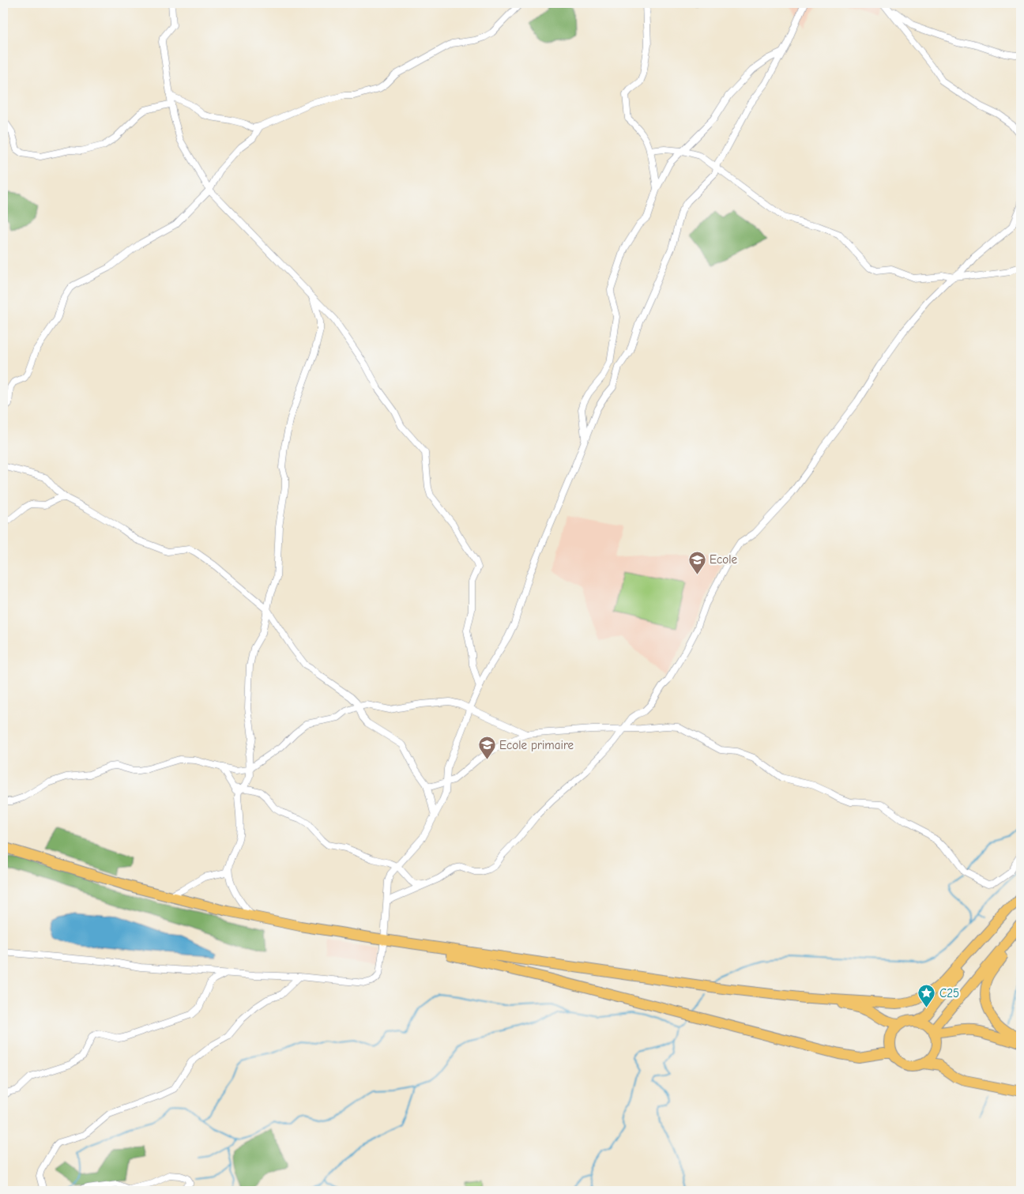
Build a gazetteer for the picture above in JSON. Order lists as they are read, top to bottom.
{
  "places": {
    "school or university": ["Ecole", "Ecole primaire"],
    "place": ["C25"]
  }
}
